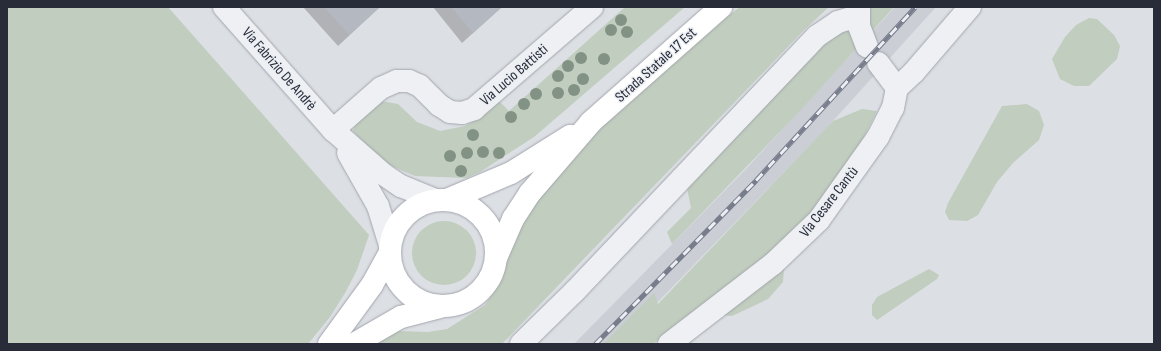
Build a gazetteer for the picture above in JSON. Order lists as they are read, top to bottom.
{
  "streets": {
    "main road": ["Strada Statale 17 Est"],
    "street": ["Via Fabrizio De Andrè", "Via Lucio Battisti", "Via Cesare Cantù"]
  },
  "crossings": [
    ["Strada Statale 17 Est", "Via Fabrizio De Andrè"],
    ["Via Fabrizio De Andrè", "Via Lucio Battisti"]
  ]
}
